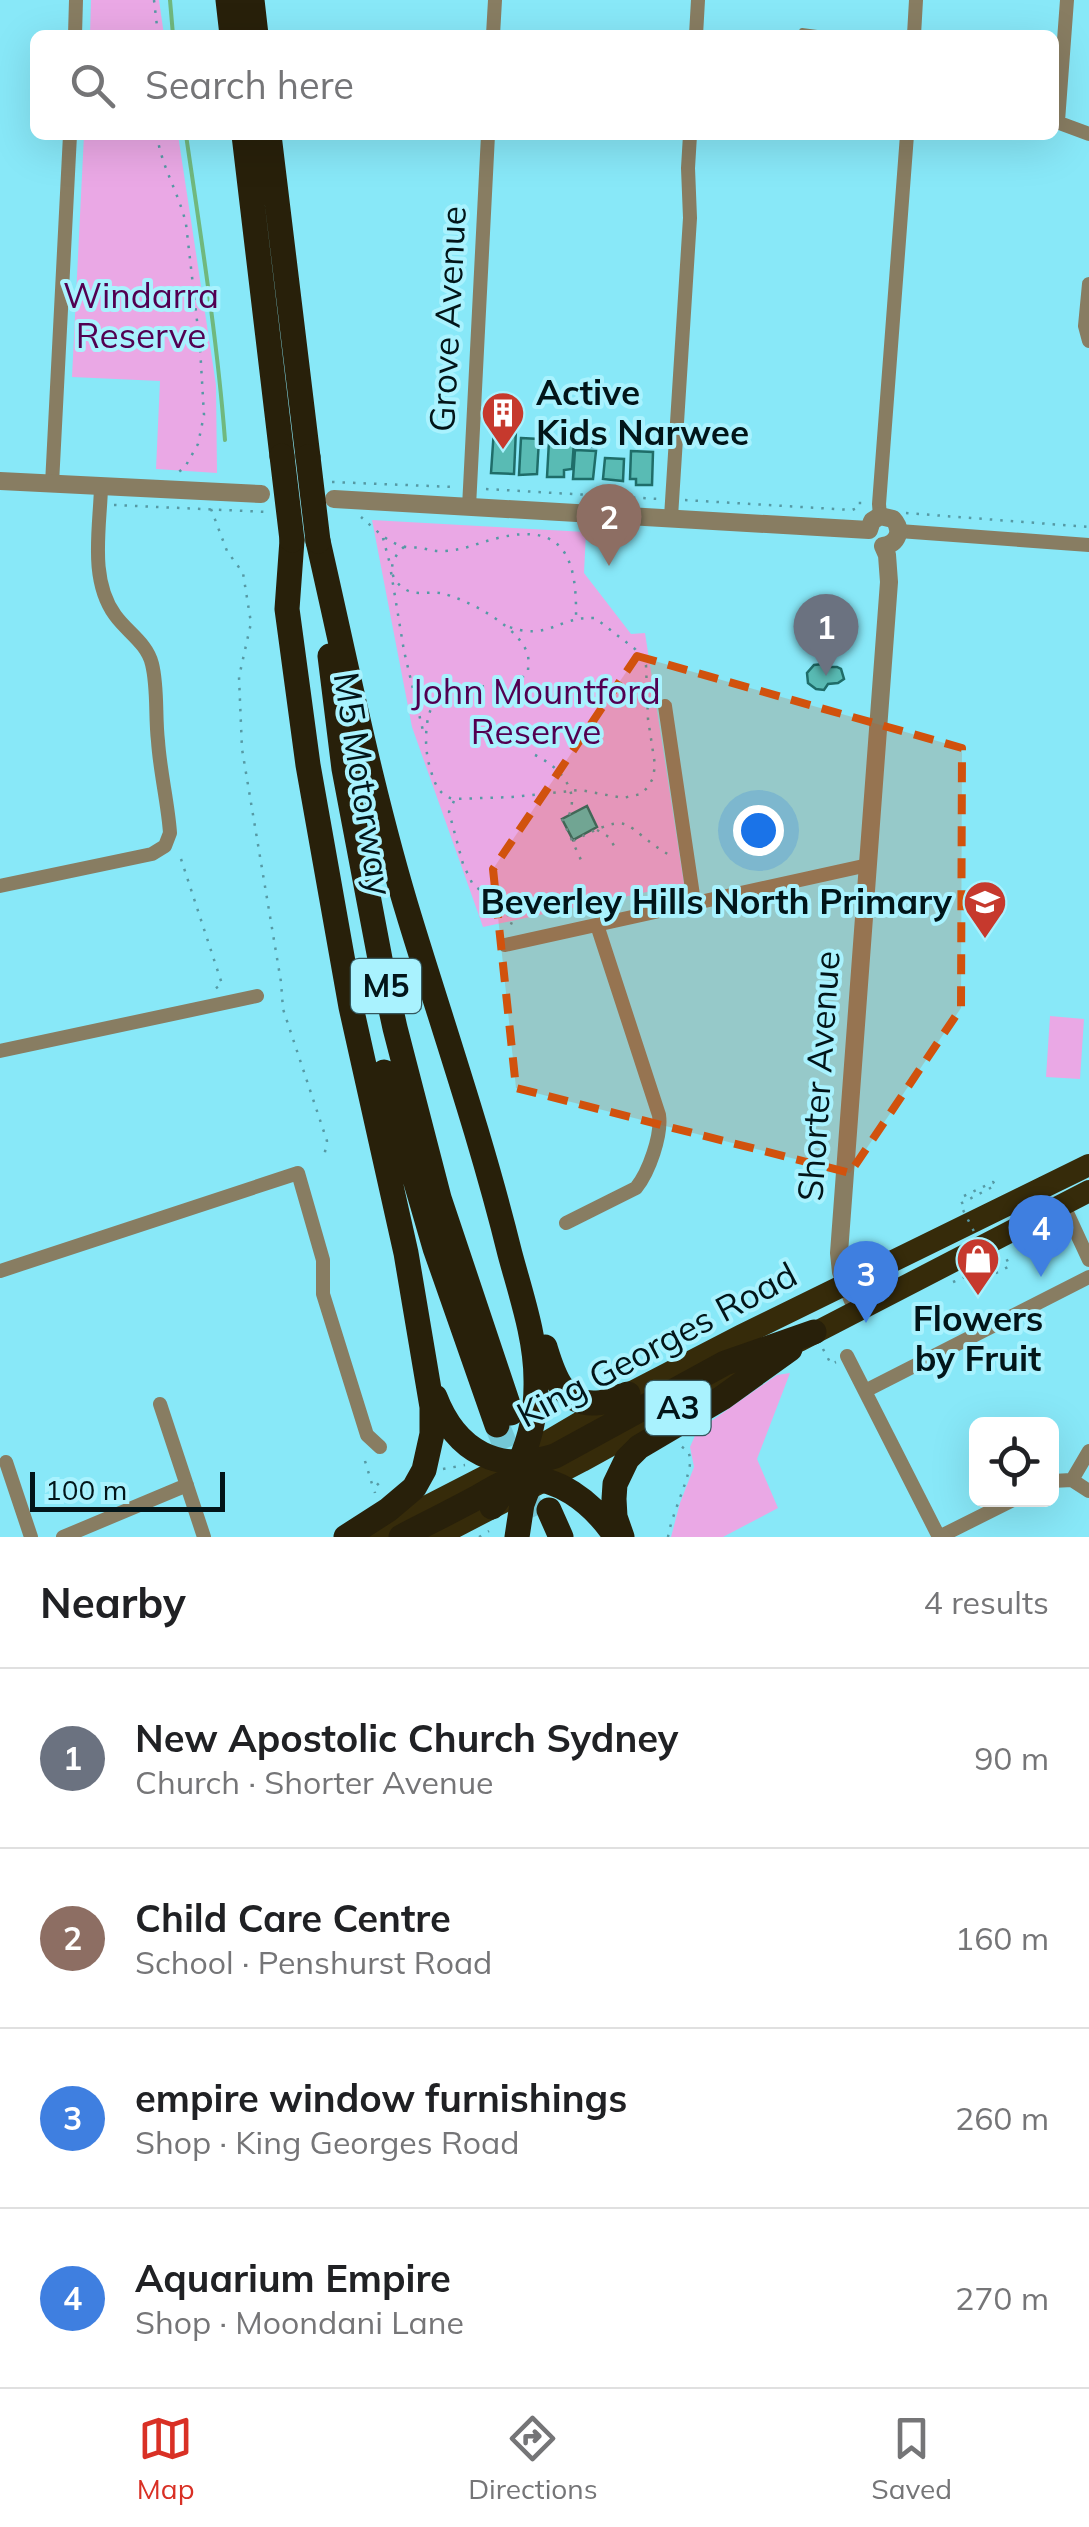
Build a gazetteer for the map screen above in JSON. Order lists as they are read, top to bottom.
{
  "streets": {
    "highway": [
      "M5 Motorway",
      "M5",
      "King Georges Road",
      "A3"
    ],
    "street": ["Grove Avenue", "Shorter Avenue"]
  },
  "crossings": [
    ["M5 Motorway", "M5"],
    ["Shorter Avenue", "King Georges Road"]
  ],
  "parks": ["Windarra Reserve", "John Mountford Reserve"],
  "places": {
    "building": ["Active Kids Narwee"],
    "school or university": ["Beverley Hills North Primary"],
    "shop": ["Flowers by Fruit"]
  },
  "scale_bar": "100 m",
  "page": {
    "search": "Search here",
    "pins": [
      "2",
      "1",
      "4",
      "3"
    ],
    "scale": "100 m",
    "heading": ["Nearby", "4 results"],
    "list": [
      {
        "mark": "1",
        "name": "New Apostolic Church Sydney",
        "note": "Church · Shorter Avenue",
        "value": "90 m"
      },
      {
        "mark": "2",
        "name": "Child Care Centre",
        "note": "School · Penshurst Road",
        "value": "160 m"
      },
      {
        "mark": "3",
        "name": "empire window furnishings",
        "note": "Shop · King Georges Road",
        "value": "260 m"
      },
      {
        "mark": "4",
        "name": "Aquarium Empire",
        "note": "Shop · Moondani Lane",
        "value": "270 m"
      }
    ],
    "nav": ["Map", "Directions", "Saved"]
  }
}
